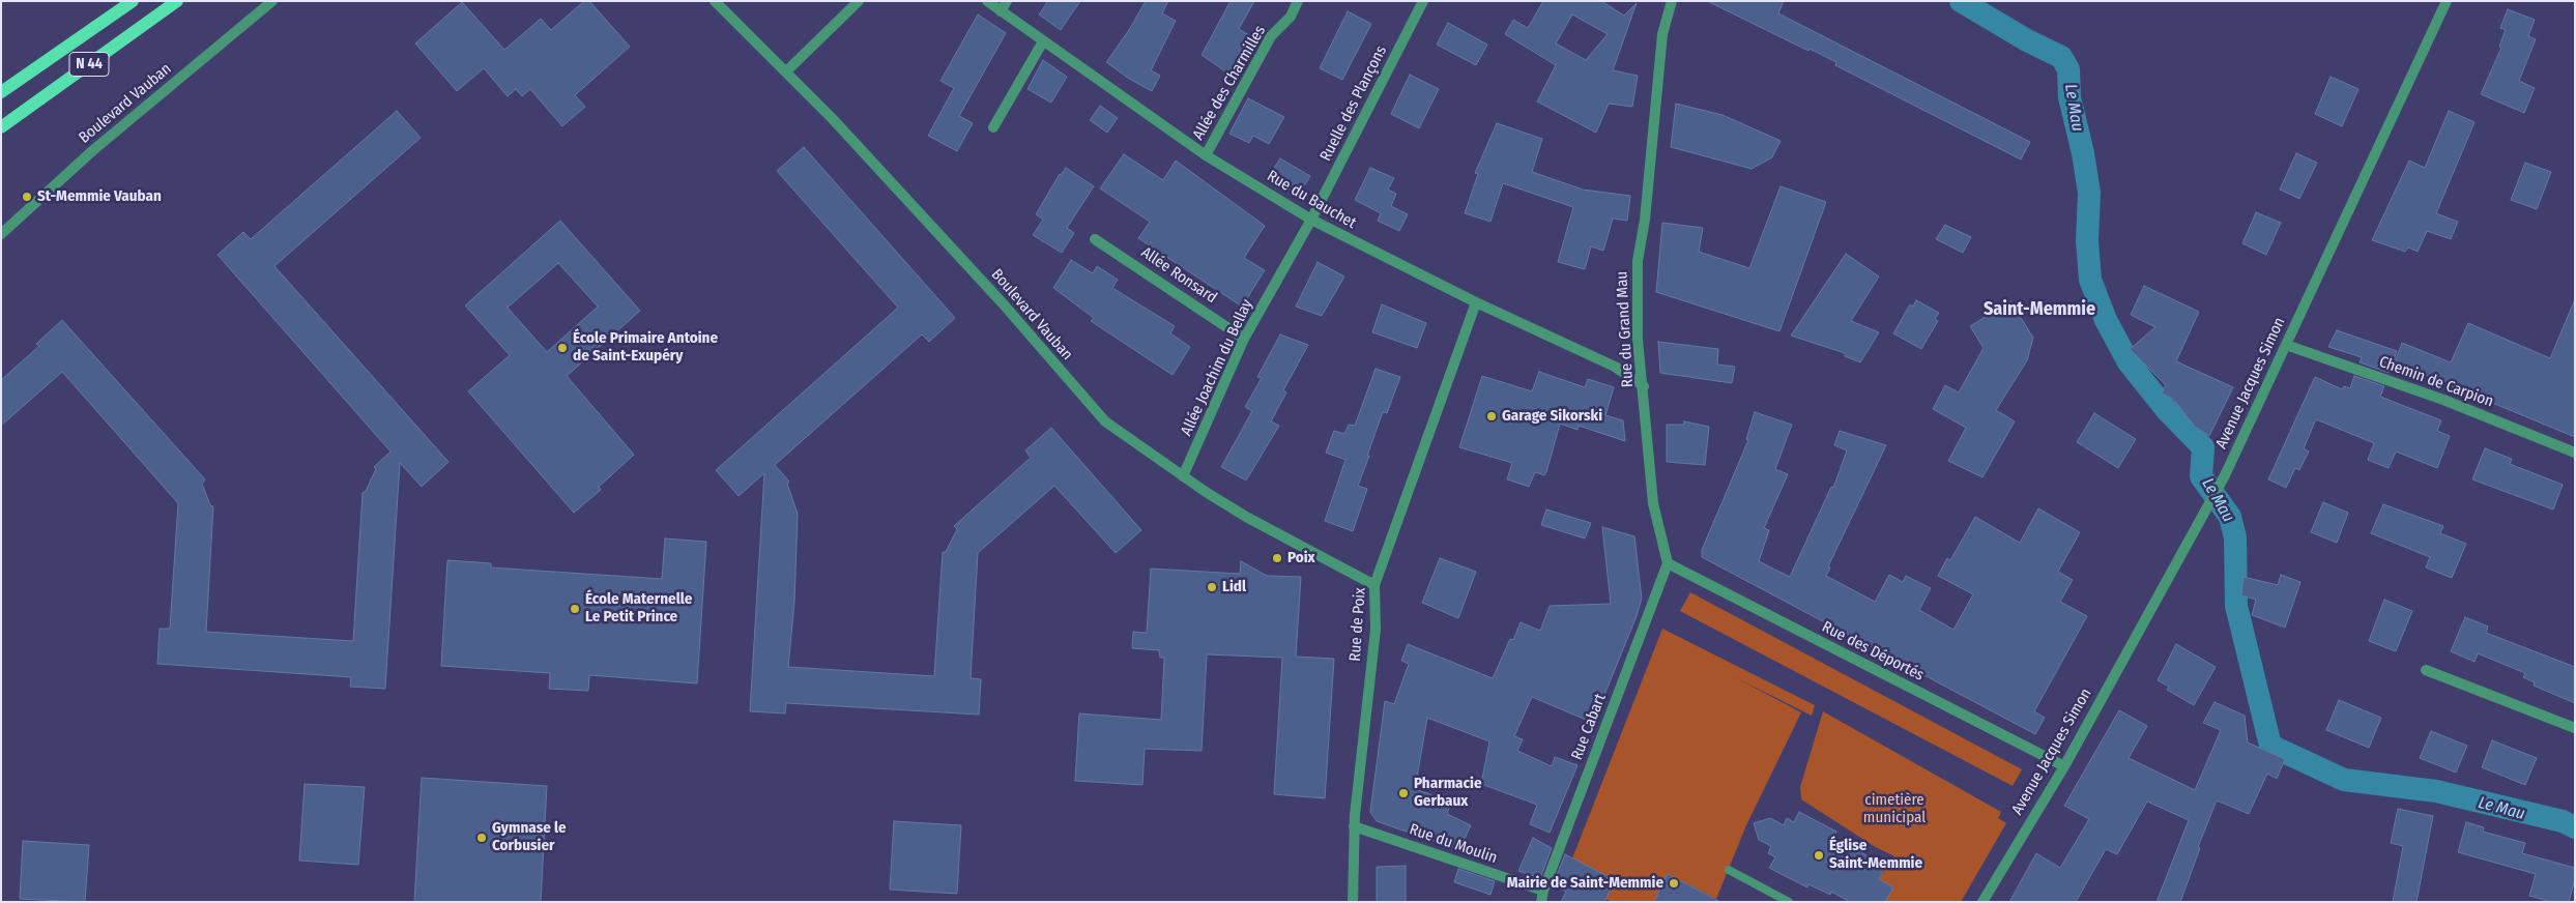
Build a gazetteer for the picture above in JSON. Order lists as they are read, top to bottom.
{
  "streets": {
    "main road": ["N 44"],
    "street": [
      "Allée des Charmilles",
      "Boulevard Vauban",
      "Ruelle des Plançons",
      "Rue du Bauchet",
      "Allée Ronsard",
      "Rue du Grand Mau",
      "Allée Joachim du Bellay",
      "Chemin de Carpion",
      "Avenue Jacques Simon",
      "Rue de Poix",
      "Rue des Déportés",
      "Rue Cabart",
      "Rue du Moulin"
    ]
  },
  "crossings": [
    ["Allée des Charmilles", "Rue du Bauchet"],
    ["Boulevard Vauban", "Allée Joachim du Bellay"],
    ["Boulevard Vauban", "Rue de Poix"],
    ["Ruelle des Plançons", "Rue du Bauchet"],
    ["Ruelle des Plançons", "Allée Joachim du Bellay"],
    ["Rue du Bauchet", "Rue du Grand Mau"],
    ["Rue du Bauchet", "Allée Joachim du Bellay"],
    ["Rue du Bauchet", "Rue de Poix"],
    ["Allée Ronsard", "Allée Joachim du Bellay"],
    ["Rue du Grand Mau", "Rue des Déportés"],
    ["Rue du Grand Mau", "Rue Cabart"],
    ["Chemin de Carpion", "Avenue Jacques Simon"],
    ["Avenue Jacques Simon", "Rue des Déportés"],
    ["Rue de Poix", "Rue du Moulin"],
    ["Rue des Déportés", "Rue Cabart"],
    ["Rue Cabart", "Rue du Moulin"]
  ],
  "districts": ["Saint-Memmie"],
  "water": ["Le Mau"],
  "parks": ["cimetière municipal"],
  "places": [
    "St-Memmie Vauban",
    "École Primaire Antoine de Saint-Exupéry",
    "Garage Sikorski",
    "Poix",
    "Lidl",
    "École Maternelle Le Petit Prince",
    "Pharmacie Gerbaux",
    "Gymnase le Corbusier",
    "Église Saint-Memmie",
    "Mairie de Saint-Memmie"
  ]
}
